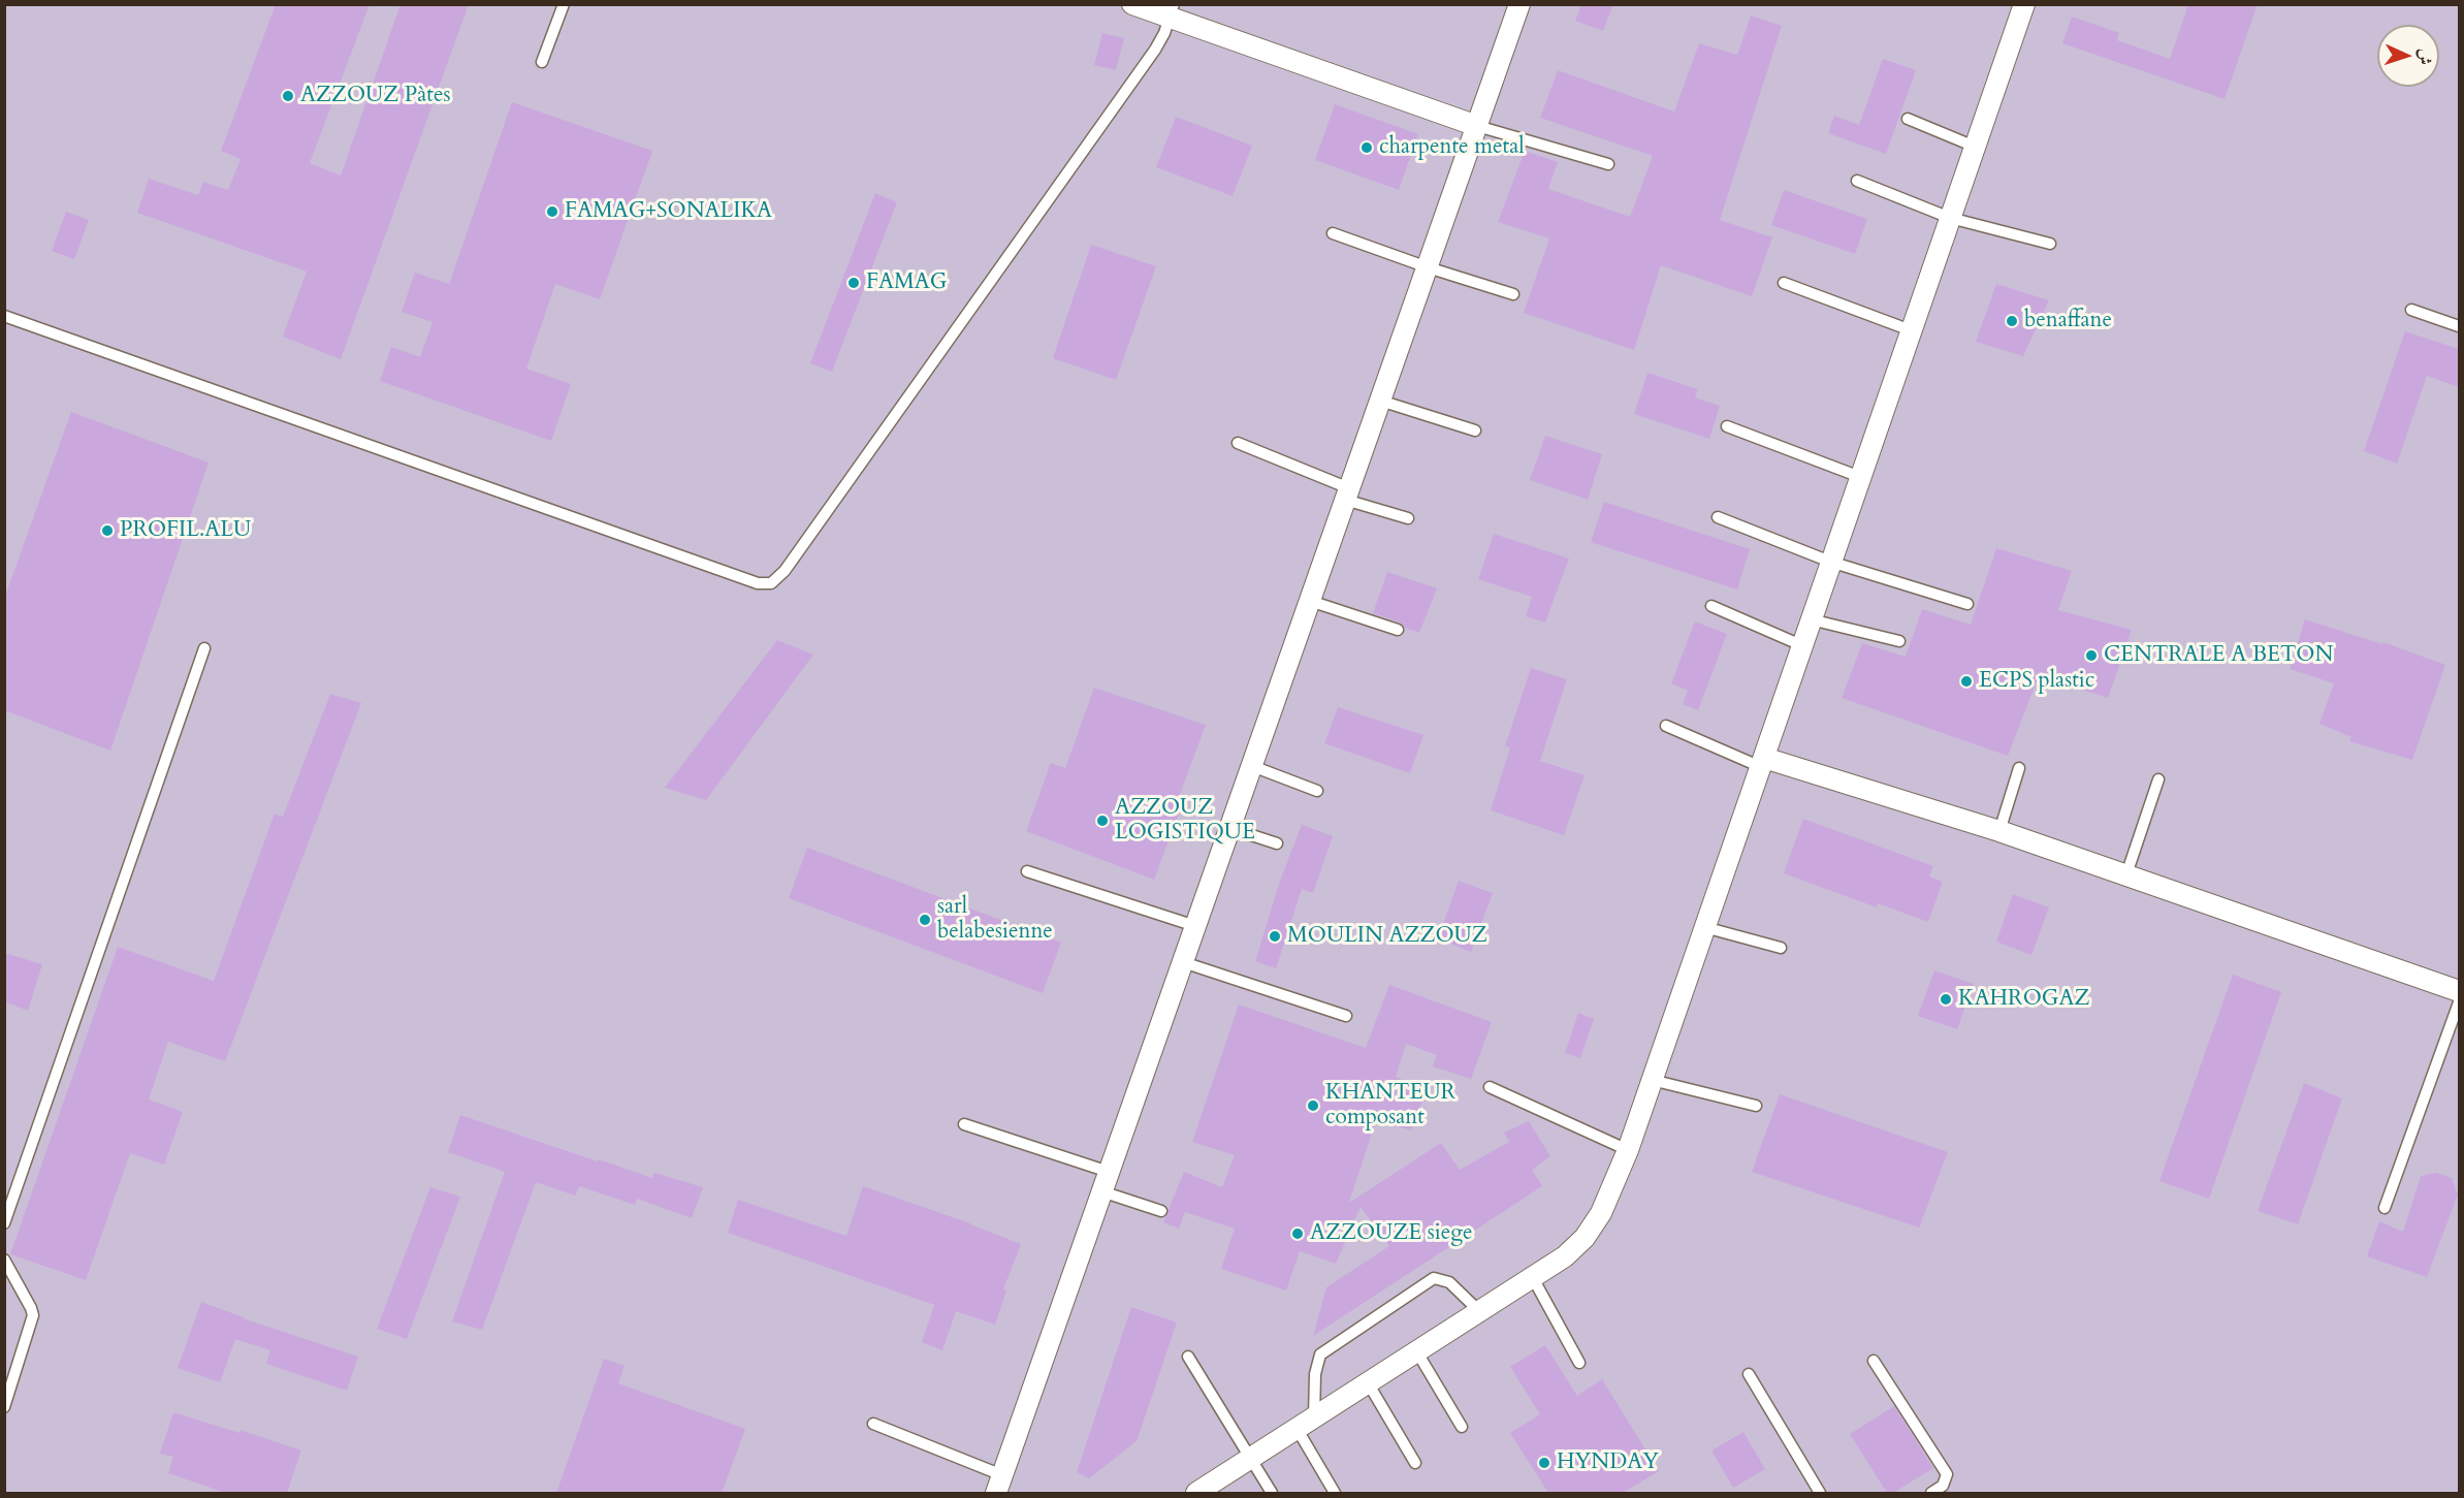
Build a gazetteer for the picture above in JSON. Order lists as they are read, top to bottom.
{
  "places": [
    "AZZOUZ Pàtes",
    "charpente metal",
    "FAMAG+SONALIKA",
    "FAMAG",
    "benaffane",
    "PROFIL.ALU",
    "CENTRALE A BETON",
    "ECPS plastic",
    "AZZOUZ LOGISTIQUE",
    "sarl belabesienne",
    "MOULIN AZZOUZ",
    "KAHROGAZ",
    "KHANTEUR composant",
    "AZZOUZE siege",
    "HYNDAY"
  ],
  "north": "right"
}
